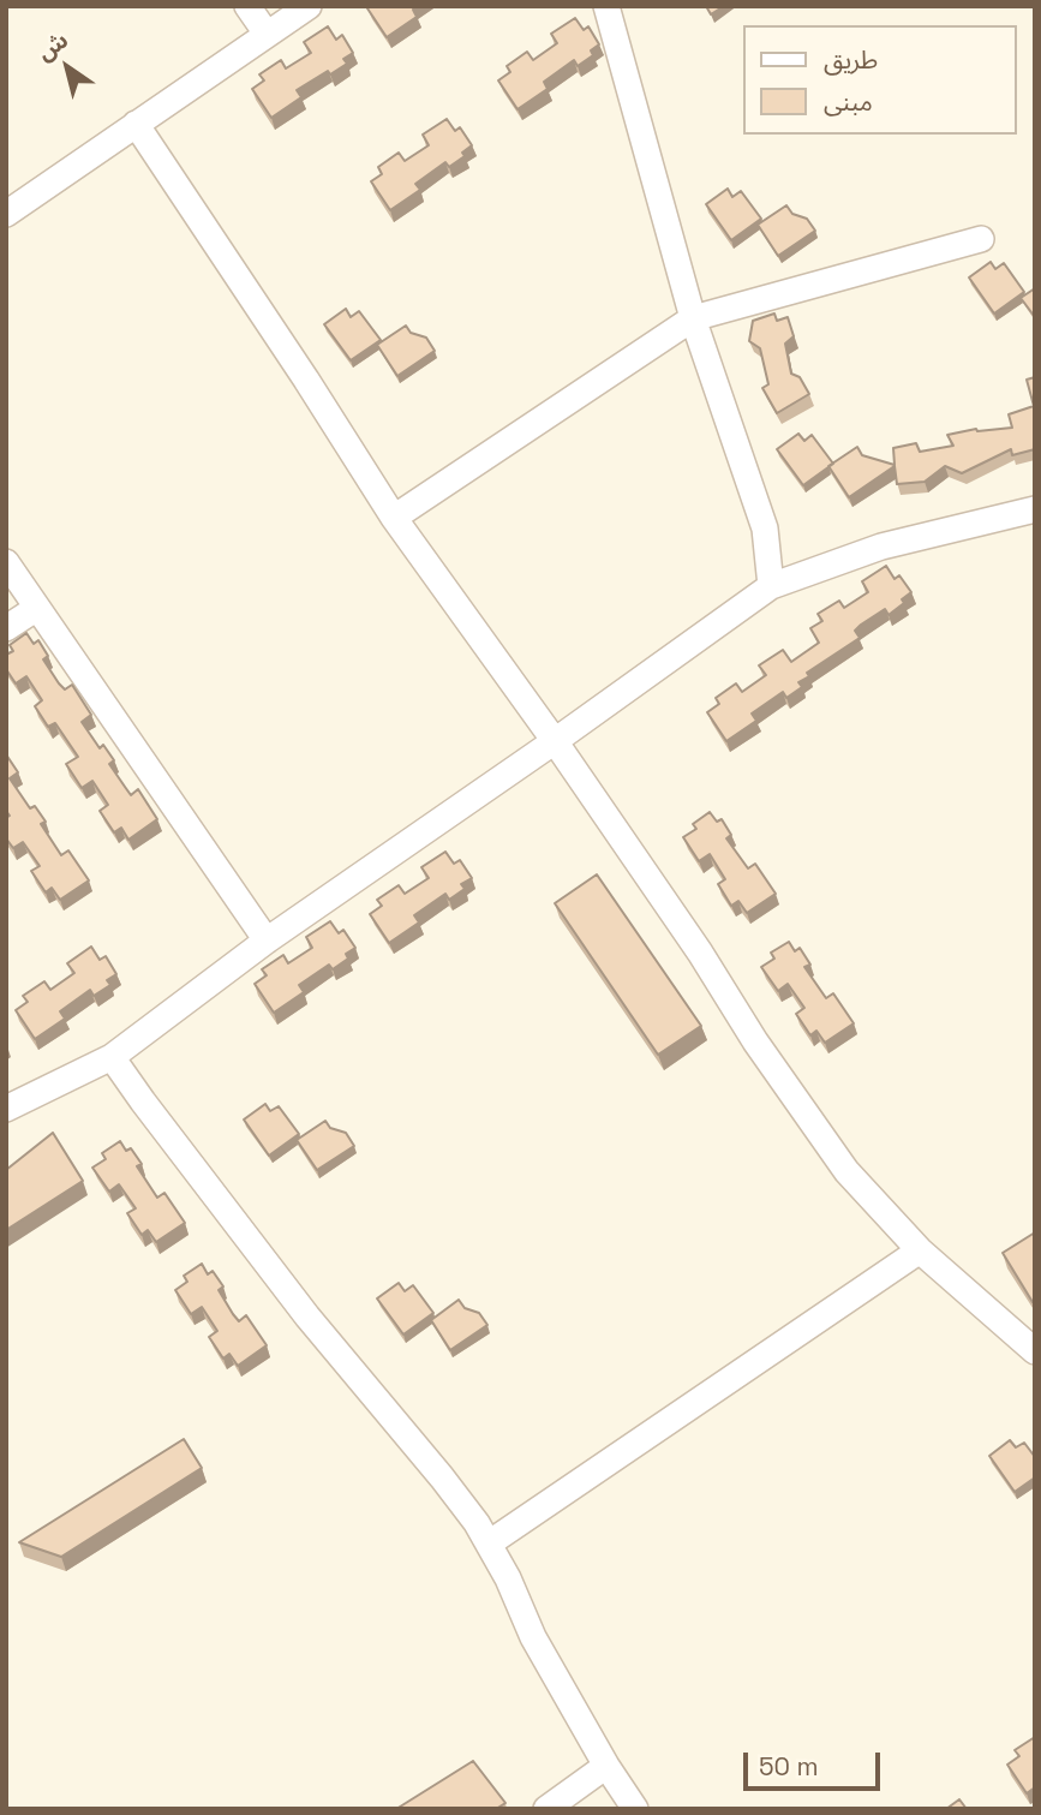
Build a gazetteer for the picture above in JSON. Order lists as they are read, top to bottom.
{
  "legend": ["طريق", "مبنى"],
  "scale_bar": "50 m",
  "north": "top left"
}
